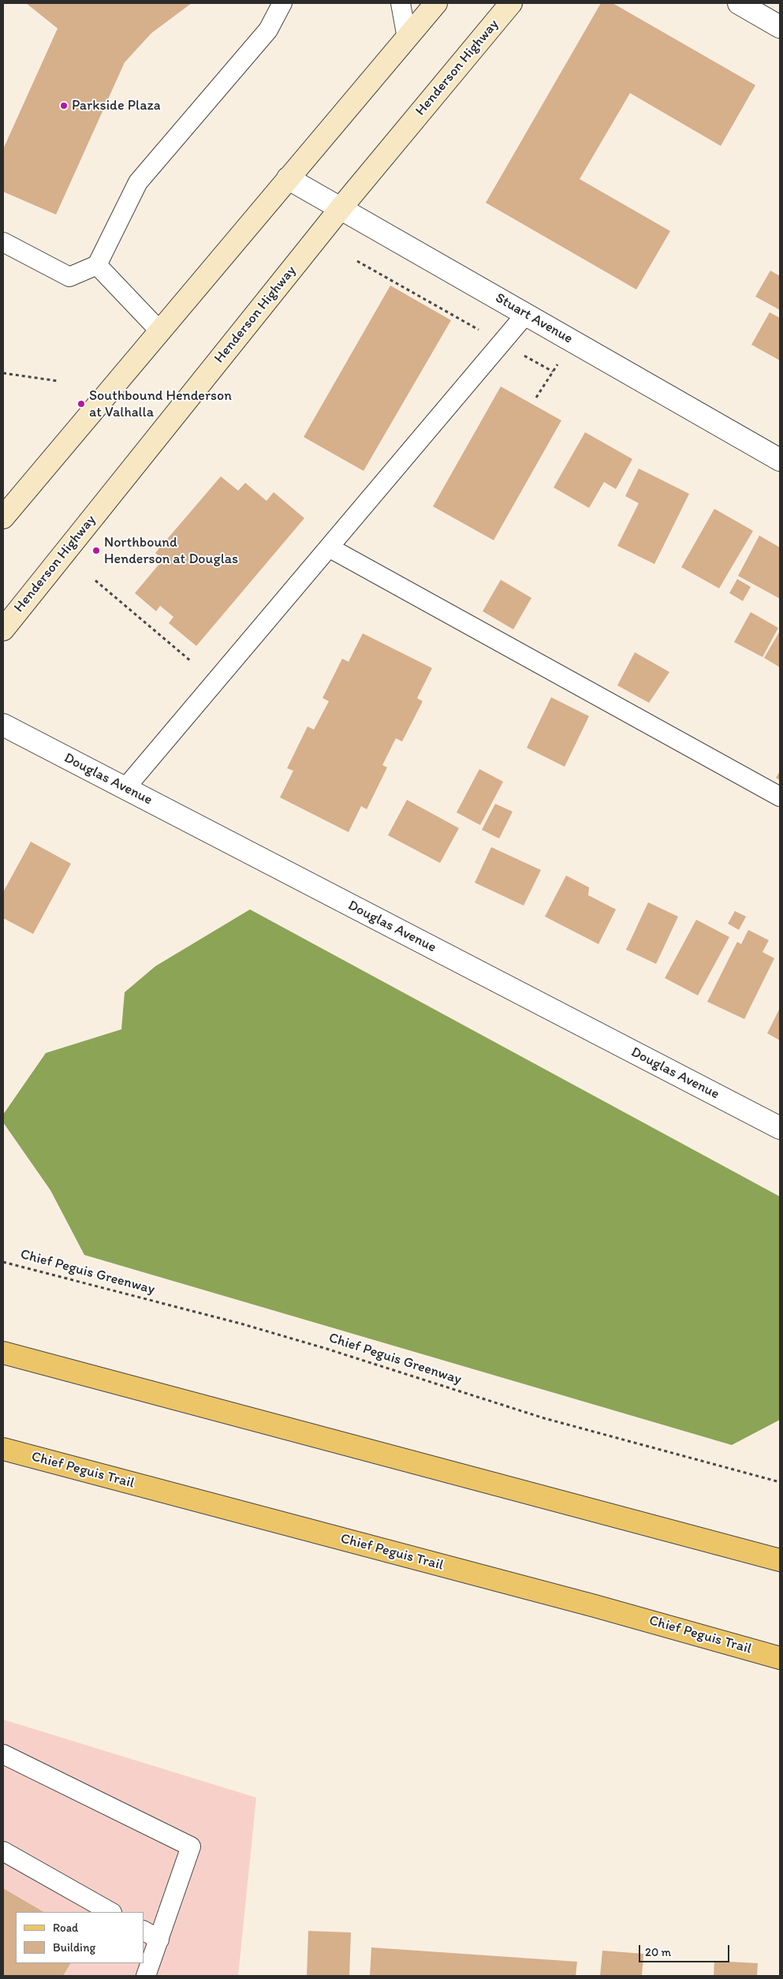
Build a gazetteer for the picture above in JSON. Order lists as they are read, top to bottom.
{
  "streets": {
    "main road": ["Henderson Highway", "Chief Peguis Trail"],
    "street": ["Stuart Avenue", "Douglas Avenue"],
    "path": ["Chief Peguis Greenway"]
  },
  "crossings": [
    ["Henderson Highway", "Stuart Avenue"]
  ],
  "places": ["Parkside Plaza", "Southbound Henderson at Valhalla", "Northbound Henderson at Douglas"],
  "legend": ["Road", "Building"],
  "scale_bar": "20 m"
}
